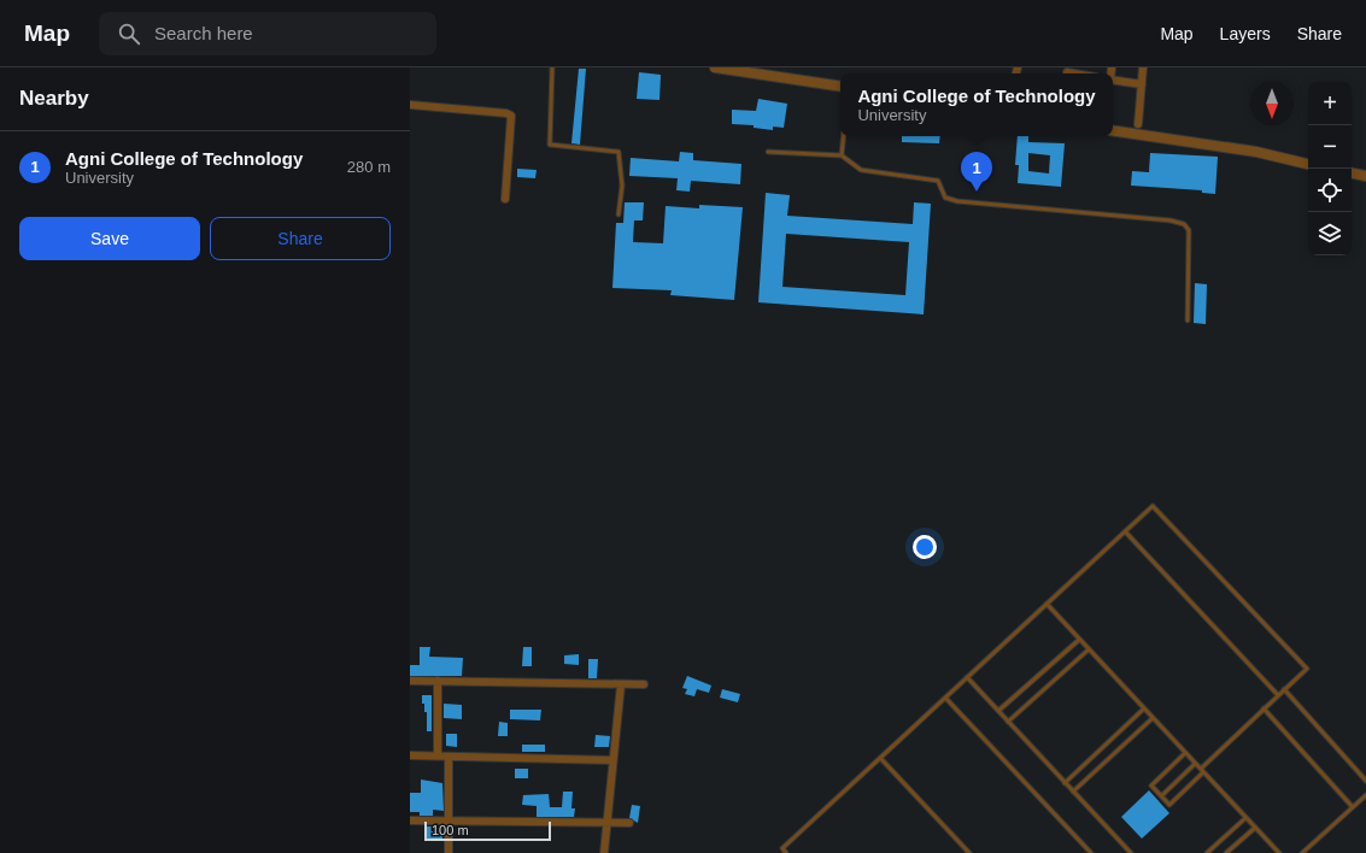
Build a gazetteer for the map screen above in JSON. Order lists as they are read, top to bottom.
{
  "scale_bar": "100 m",
  "north": "bottom",
  "page": {
    "header": "Map",
    "search": "Search here",
    "nav": ["Map", "Layers", "Share"],
    "heading": "Nearby",
    "popup": ["Agni College of Technology", "University"],
    "map_buttons": ["+", "−"],
    "list": [
      {
        "mark": "1",
        "name": "Agni College of Technology",
        "note": "University",
        "value": "280 m"
      }
    ],
    "pins": "1",
    "buttons": ["Save", "Share"],
    "scale": "100 m"
  }
}
